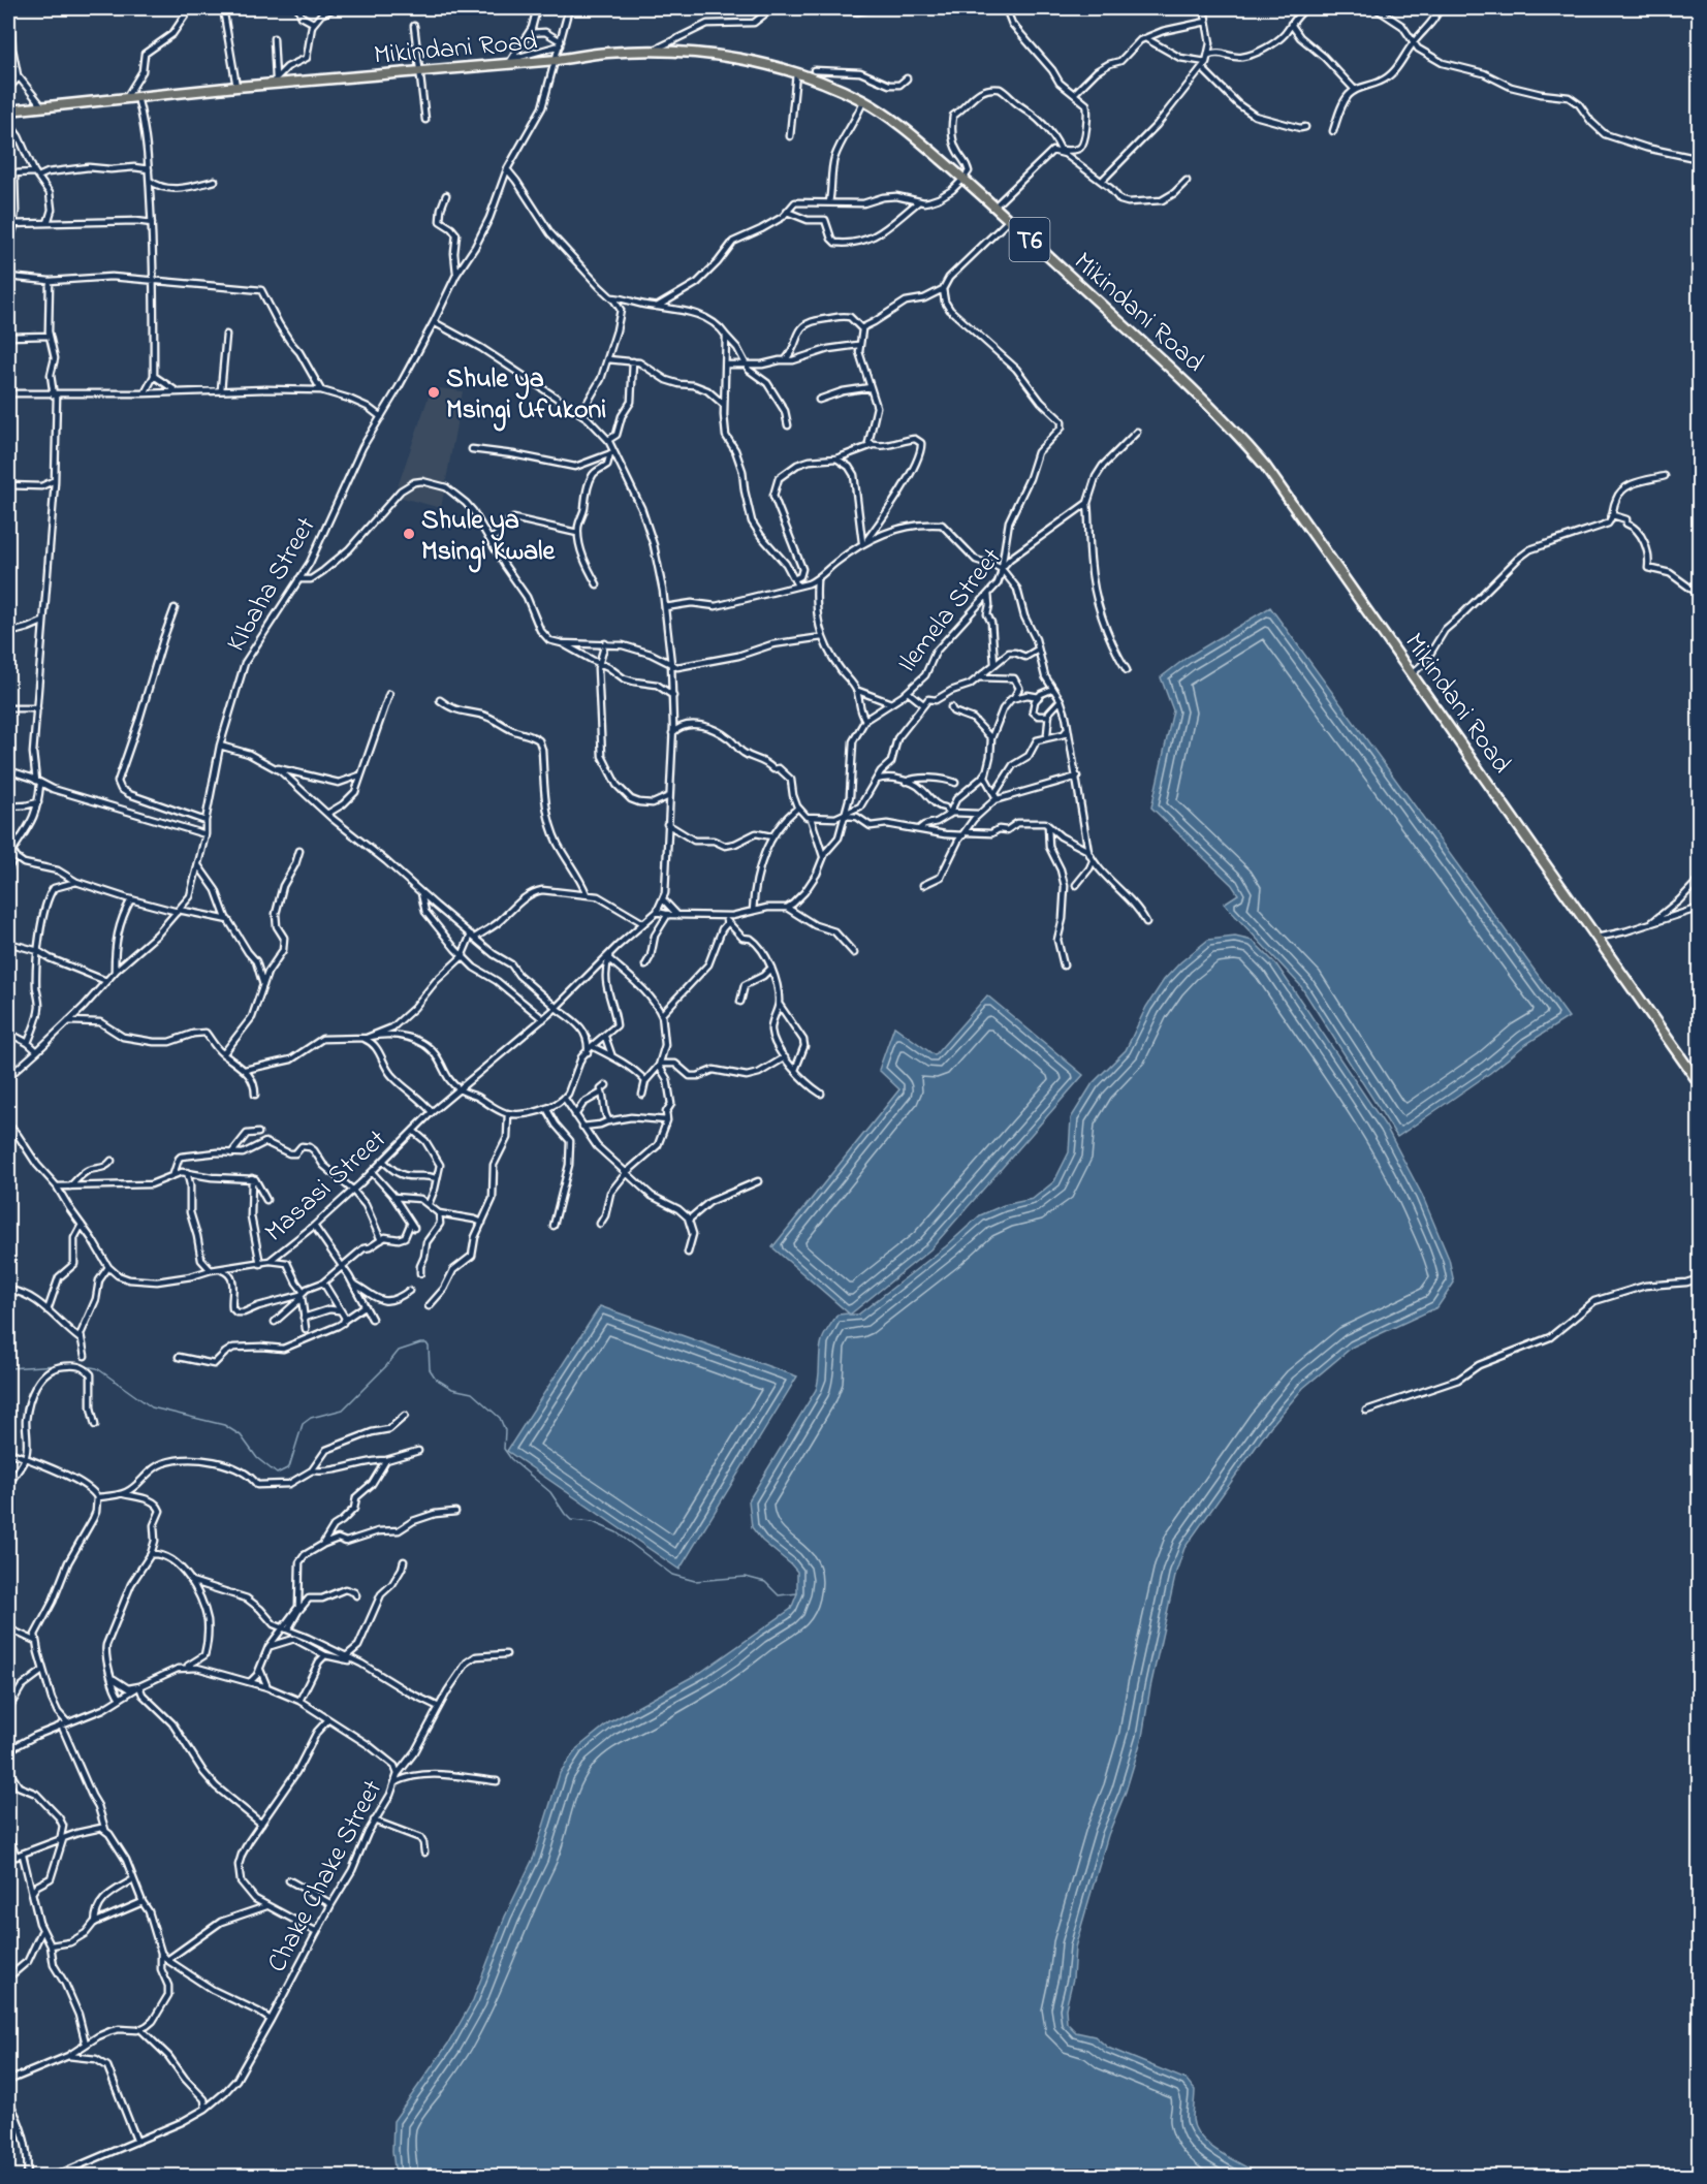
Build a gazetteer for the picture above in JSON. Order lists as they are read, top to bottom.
{
  "streets": {
    "highway": ["Mikindani Road", "T6"],
    "street": [
      "KIbaha Street",
      "Ilemela Street",
      "Masasi Street",
      "Chake Chake Street"
    ]
  },
  "crossings": [
    ["Mikindani Road", "KIbaha Street"]
  ],
  "places": ["Shule ya Msingi Ufukoni", "Shule ya Msingi Kwale"]
}
